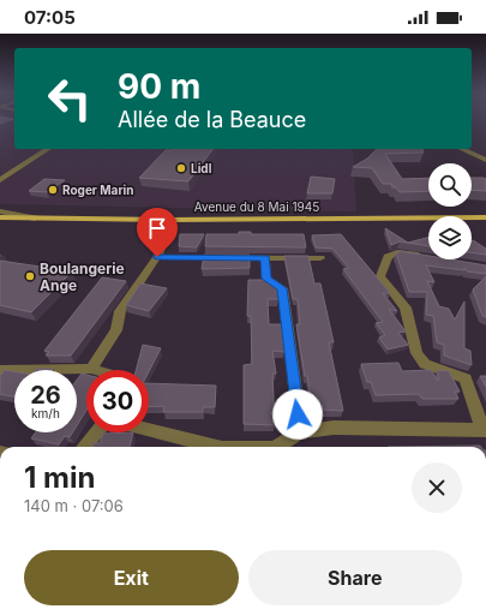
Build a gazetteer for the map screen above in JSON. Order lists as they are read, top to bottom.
{
  "streets": {
    "main road": ["Avenue du 8 Mai 1945"]
  },
  "places": ["Lidl", "Roger Marin", "Boulangerie Ange"],
  "page": {
    "status": "07:05",
    "turn": ["90 m", "Allée de la Beauce"],
    "speed": "26 km/h",
    "limit": "30",
    "heading": ["1 min", "140 m · 07:06"],
    "buttons": ["Exit", "Share"]
  }
}
